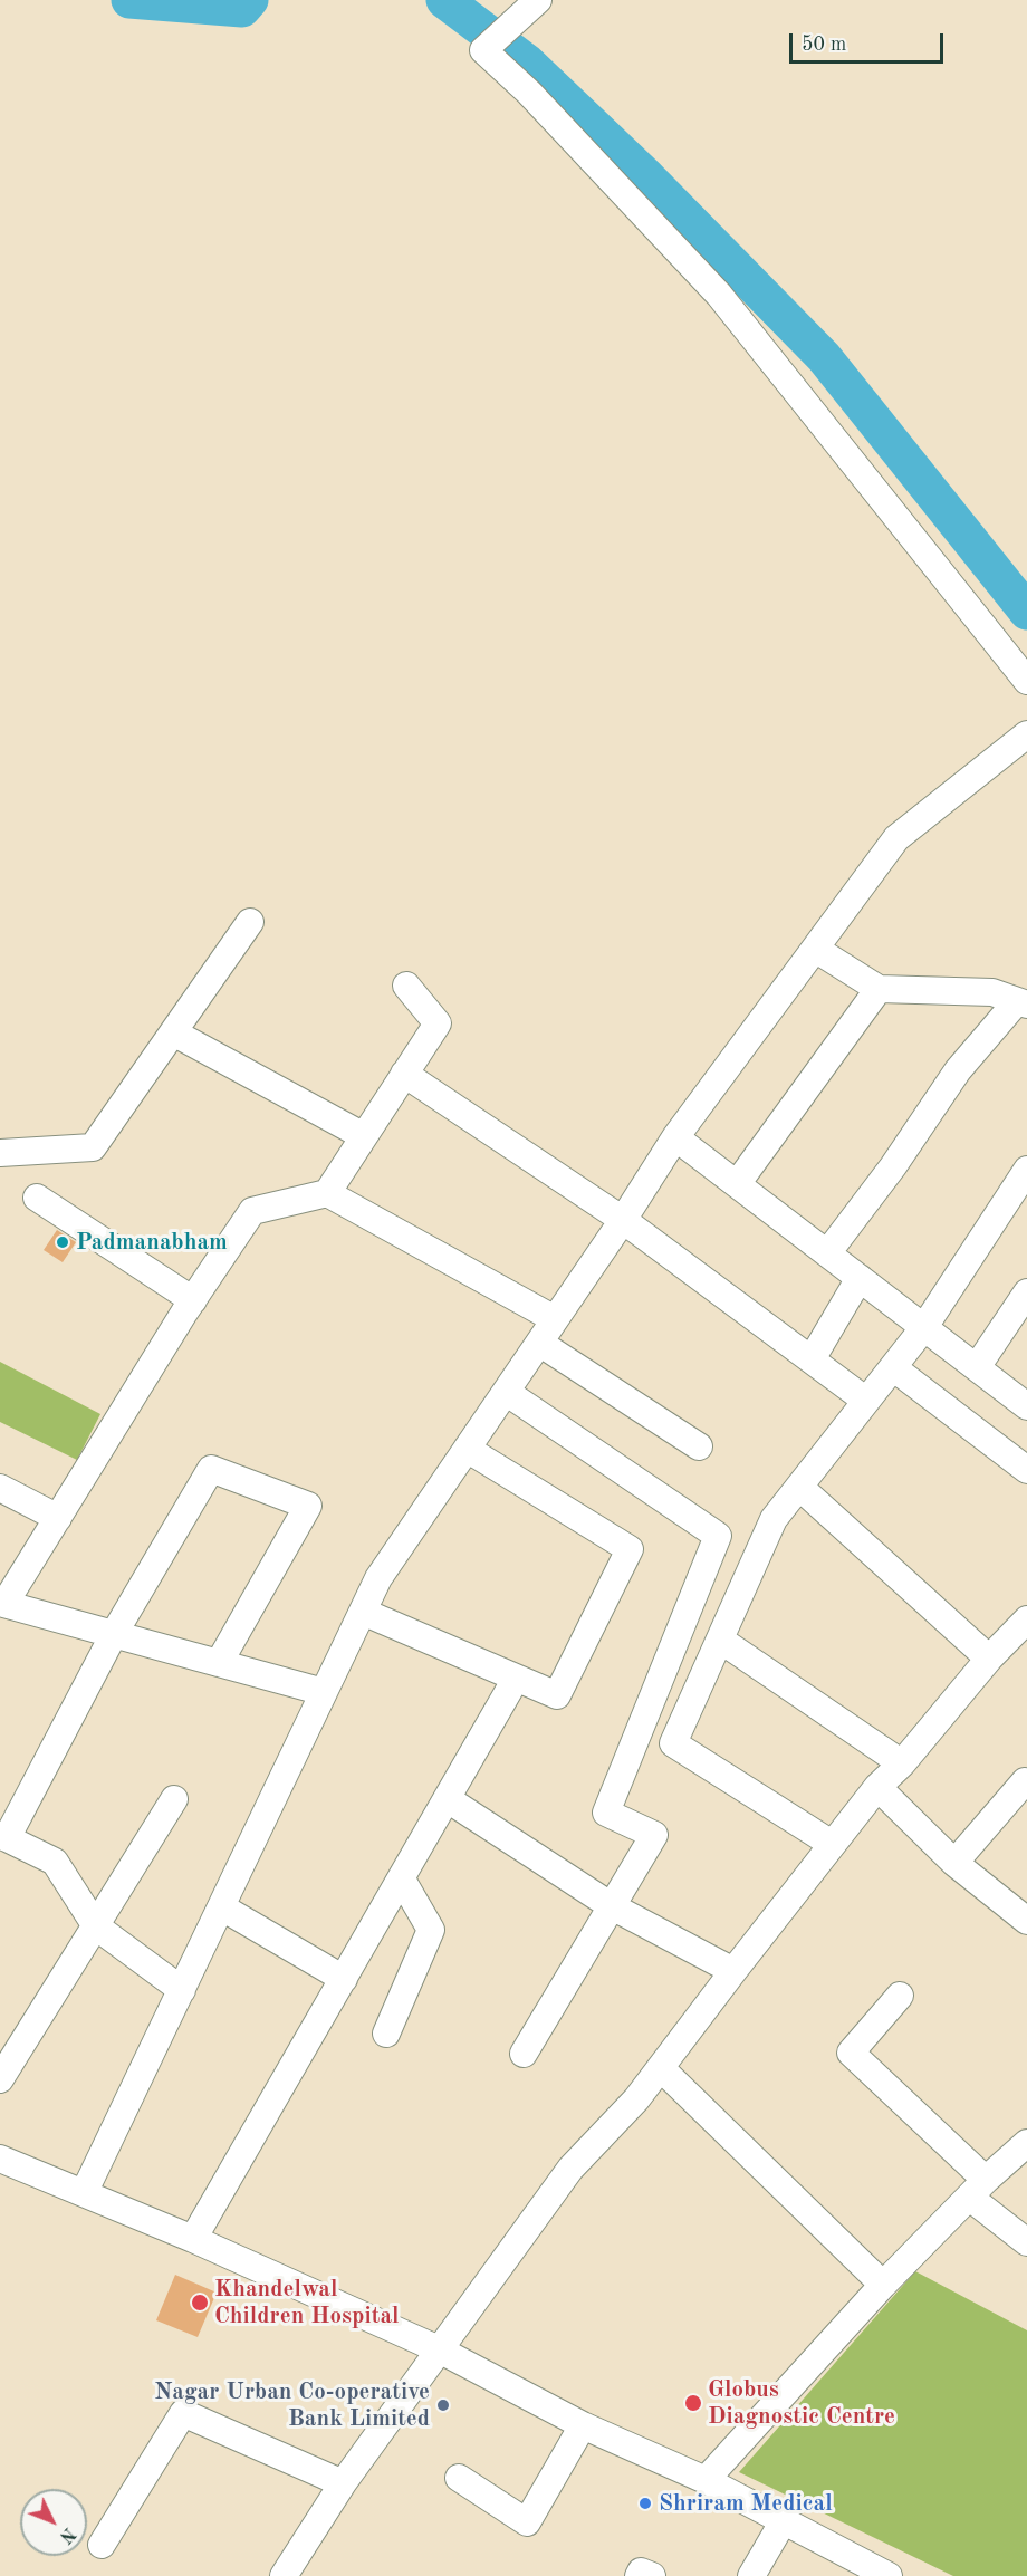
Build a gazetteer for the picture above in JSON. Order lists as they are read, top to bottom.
{
  "places": [
    "Padmanabham",
    "Khandelwal Children Hospital",
    "Globus Diagnostic Centre",
    "Nagar Urban Co-operative Bank Limited",
    "Shriram Medical"
  ],
  "scale_bar": "50 m",
  "north": "bottom right"
}
